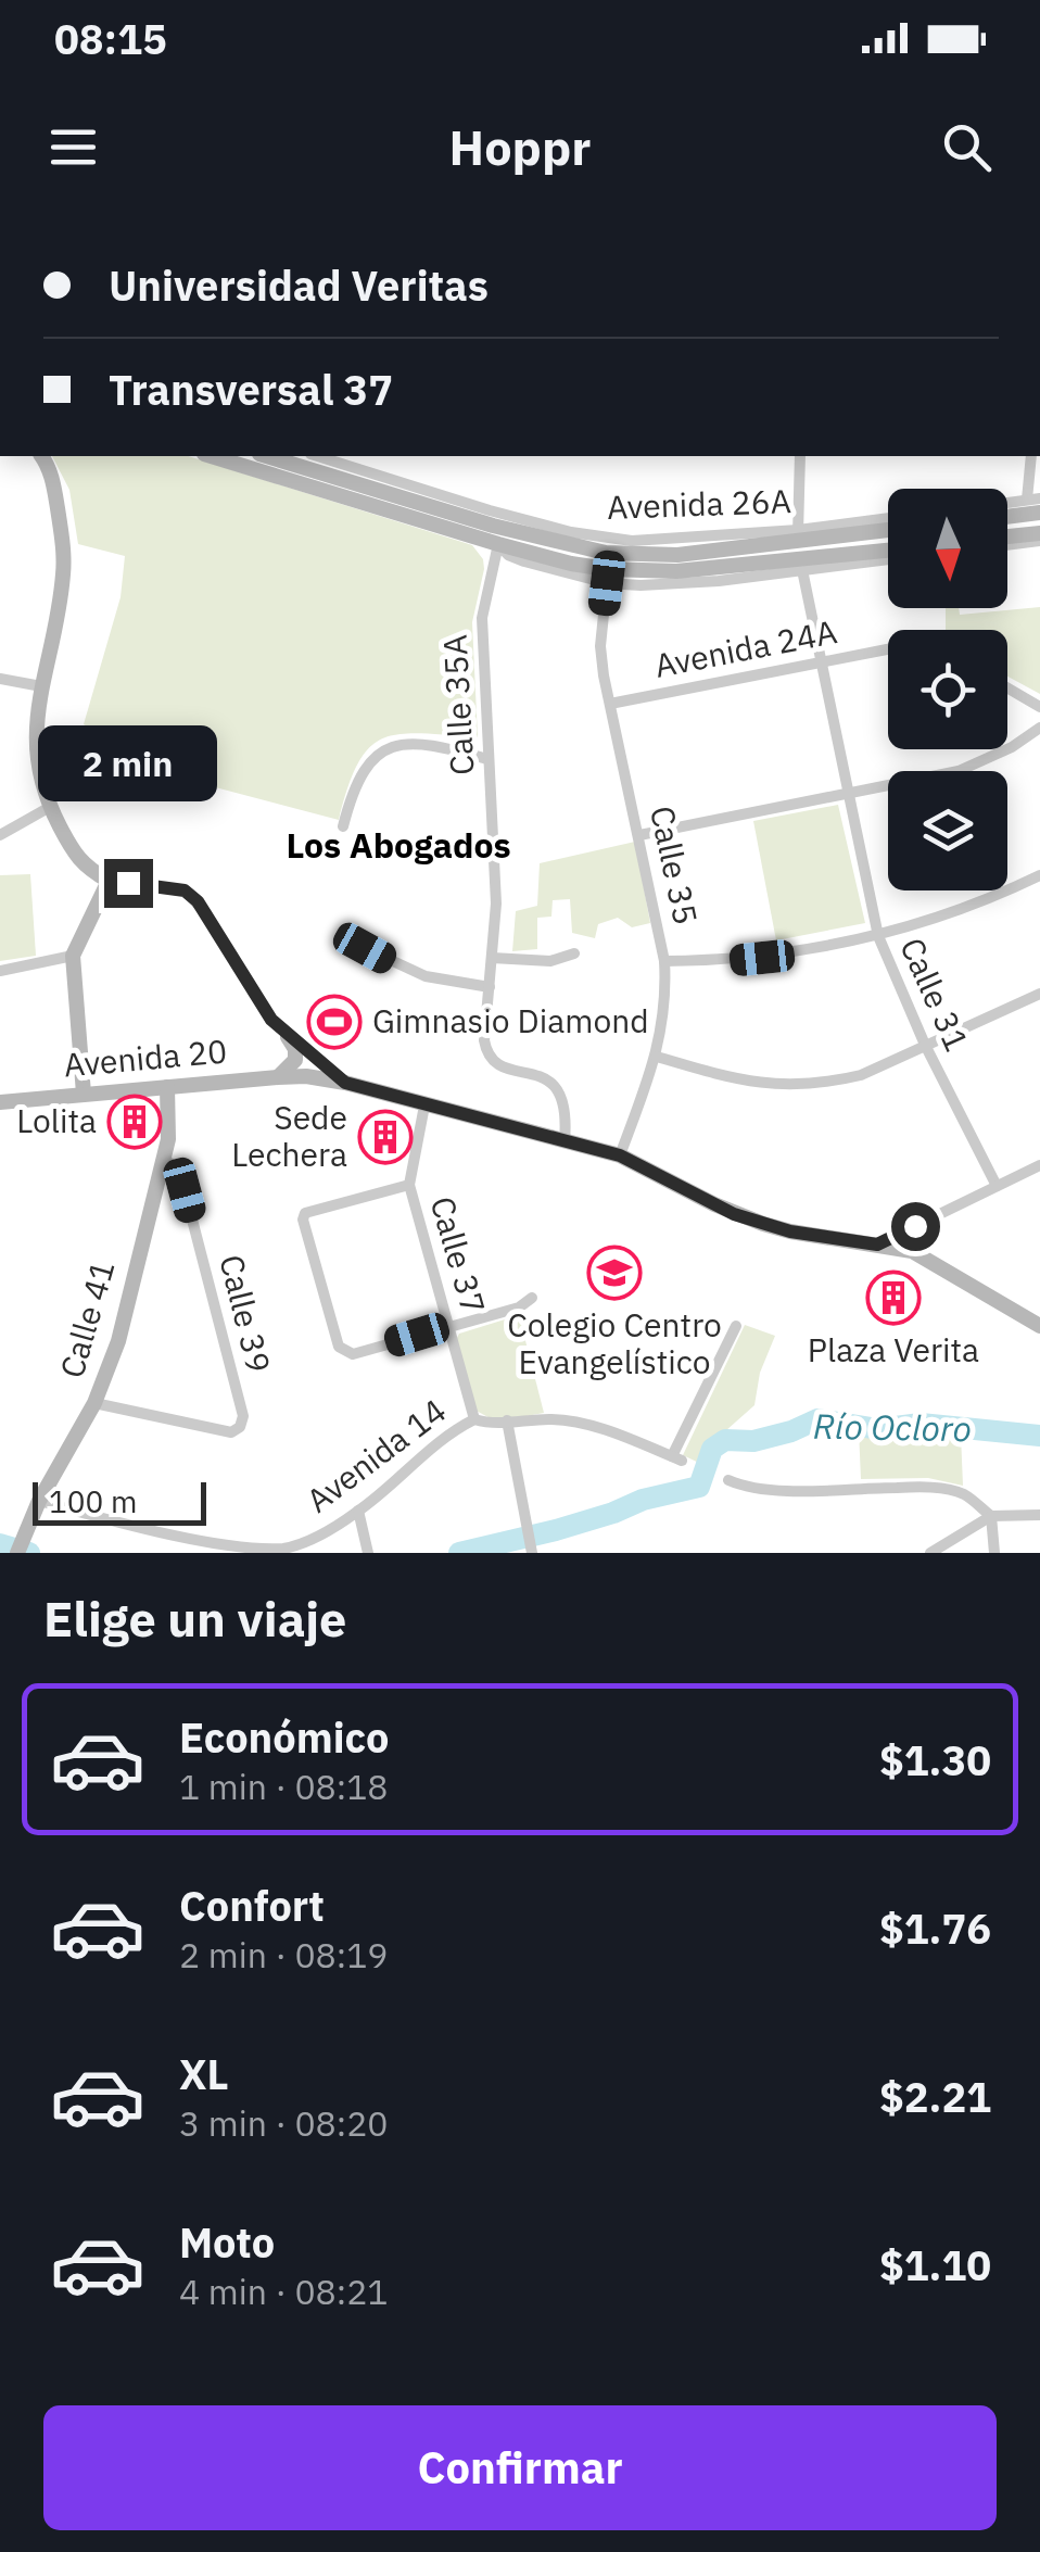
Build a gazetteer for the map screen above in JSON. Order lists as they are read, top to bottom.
{
  "streets": {
    "main road": ["Avenida 20", "Calle 41"],
    "street": [
      "Avenida 26A",
      "Avenida 24A",
      "Calle 35A",
      "Calle 35",
      "Calle 31",
      "Calle 37",
      "Calle 39",
      "Avenida 14"
    ]
  },
  "crossings": [
    ["Avenida 24A", "Calle 35"],
    ["Avenida 24A", "Calle 31"],
    ["Calle 35A", "Avenida 20"],
    ["Calle 35", "Avenida 20"],
    ["Avenida 20", "Calle 37"],
    ["Avenida 20", "Calle 41"],
    ["Calle 37", "Avenida 14"],
    ["Calle 39", "Calle 41"],
    ["Calle 41", "Avenida 14"]
  ],
  "districts": ["Los Abogados"],
  "water": ["Río Ocloro"],
  "places": {
    "sports": ["Gimnasio Diamond"],
    "building": ["Lolita", "Sede Lechera", "Plaza Verita"],
    "school or university": ["Colegio Centro Evangelístico"]
  },
  "scale_bar": "100 m",
  "north": "bottom",
  "page": {
    "status": "08:15",
    "header": "Hoppr",
    "banner": ["Universidad Veritas", "Transversal 37"],
    "bubble": "2 min",
    "scale": "100 m",
    "heading": "Elige un viaje",
    "list": [
      {
        "name": "Económico",
        "note": "1 min · 08:18",
        "value": "$1.30"
      },
      {
        "name": "Confort",
        "note": "2 min · 08:19",
        "value": "$1.76"
      },
      {
        "name": "XL",
        "note": "3 min · 08:20",
        "value": "$2.21"
      },
      {
        "name": "Moto",
        "note": "4 min · 08:21",
        "value": "$1.10"
      }
    ],
    "buttons": "Confirmar"
  }
}
